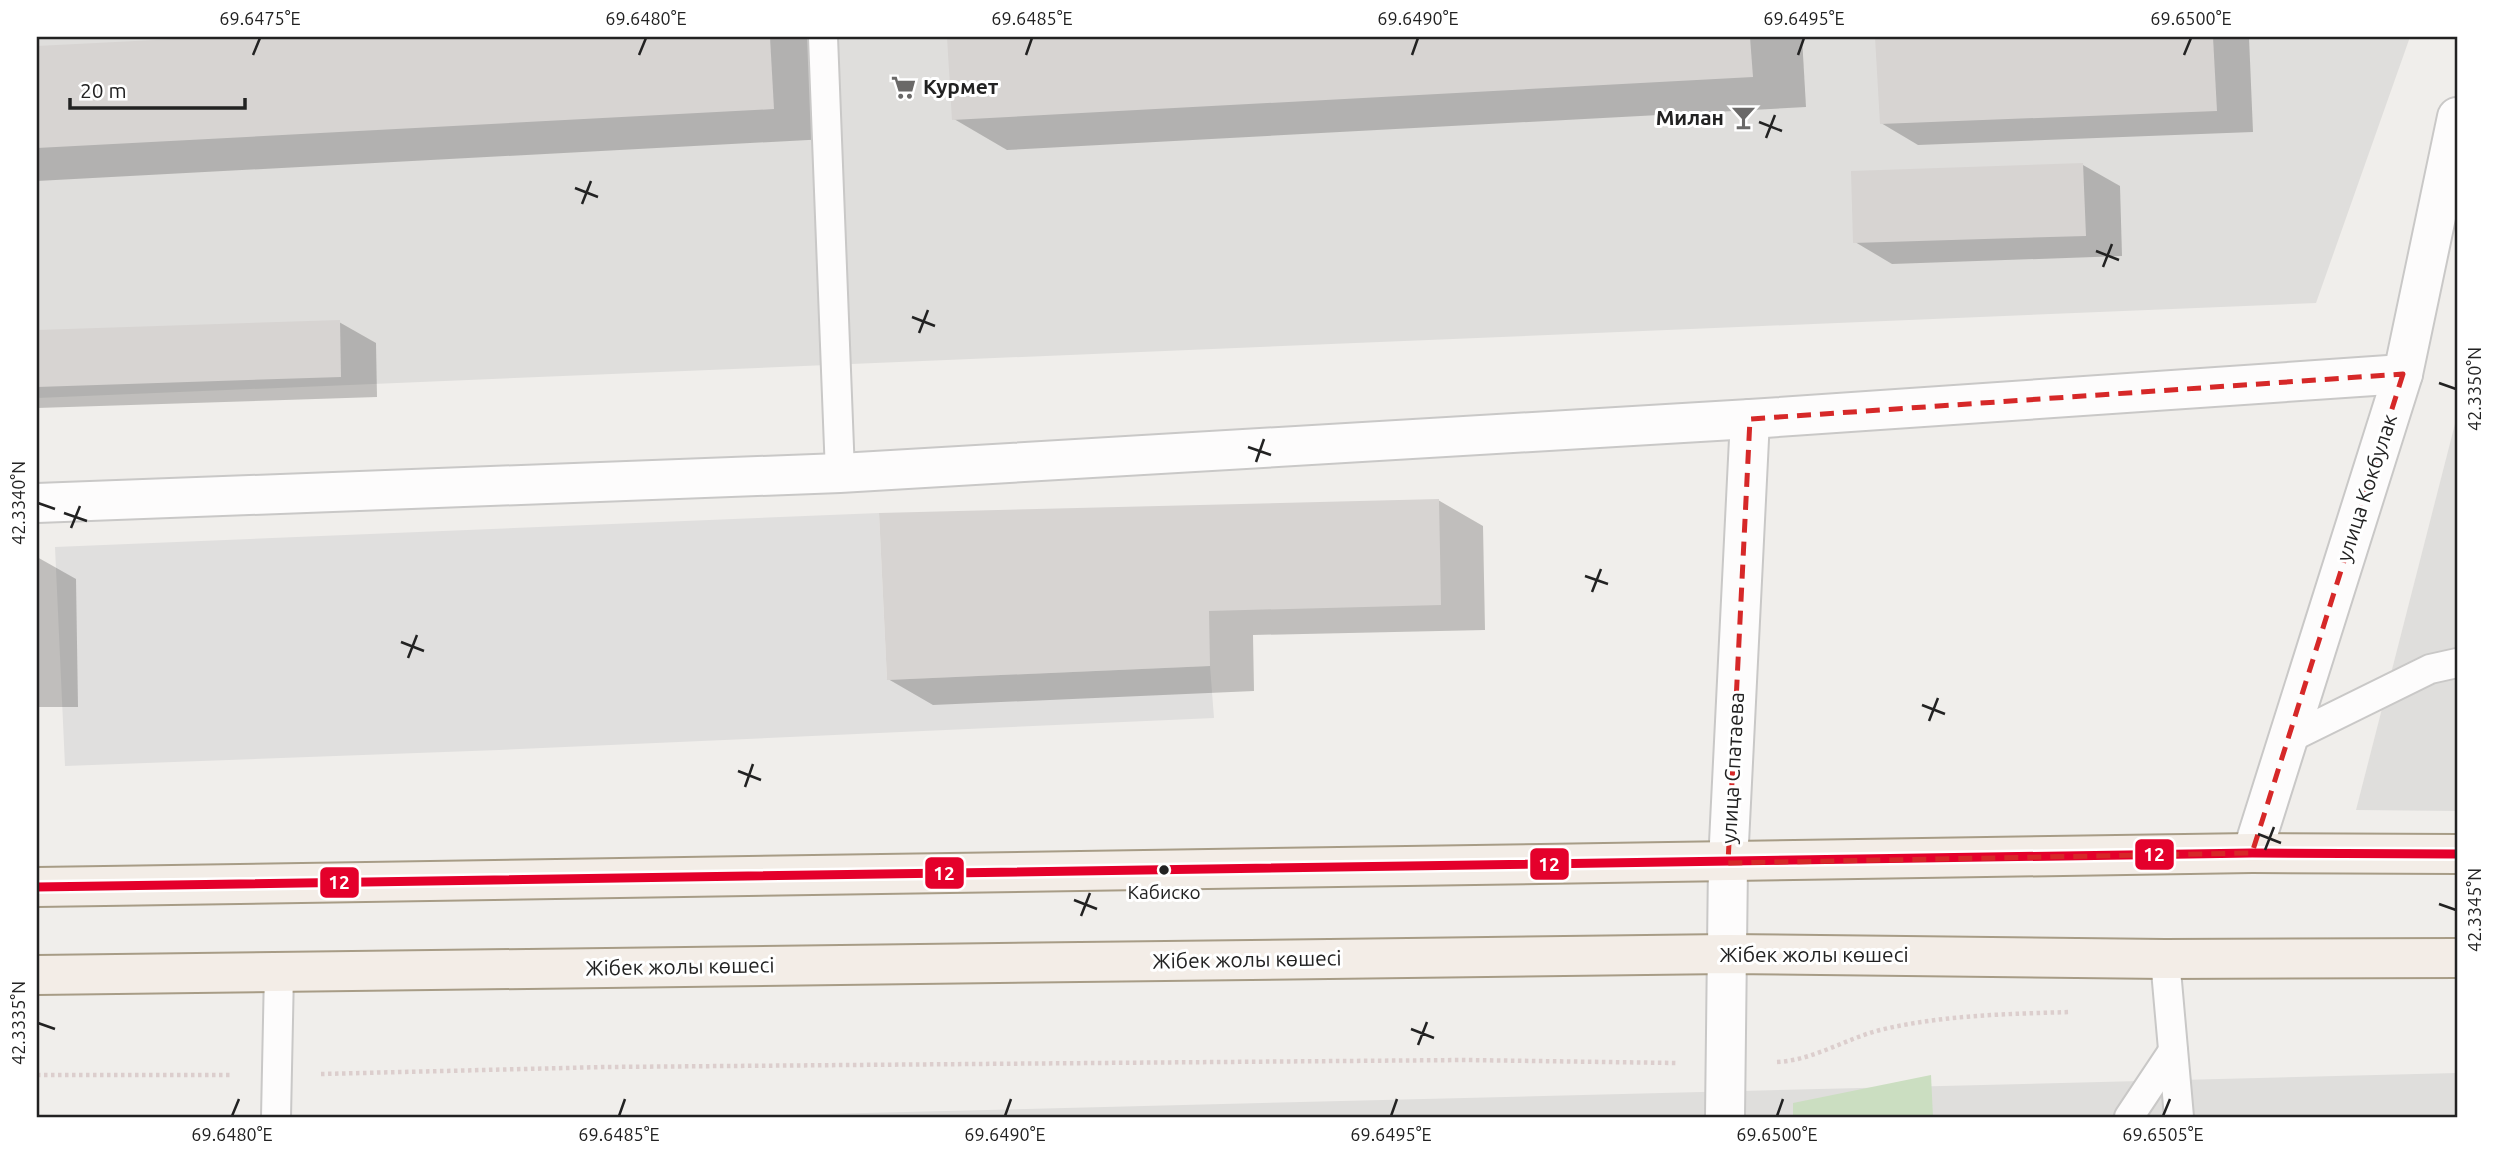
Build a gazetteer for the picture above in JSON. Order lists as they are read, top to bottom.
{
  "streets": {
    "main road": ["Жібек жолы көшесі"],
    "street": ["улица Кокбулак", "улица Спатаева"]
  },
  "crossings": [
    ["улица Спатаева", "Жібек жолы көшесі"]
  ],
  "places": {
    "supermarket": ["Курмет"],
    "bar": ["Милан"],
    "other": ["Кабиско"]
  },
  "lines": ["transit line 12"],
  "scale_bar": "20 m",
  "coordinates": [
    "69.6475°E",
    "69.6480°E",
    "69.6485°E",
    "69.6490°E",
    "69.6495°E",
    "69.6500°E",
    "42.3350°N",
    "42.3340°N",
    "42.3345°N",
    "42.3335°N",
    "69.6505°E"
  ]
}
